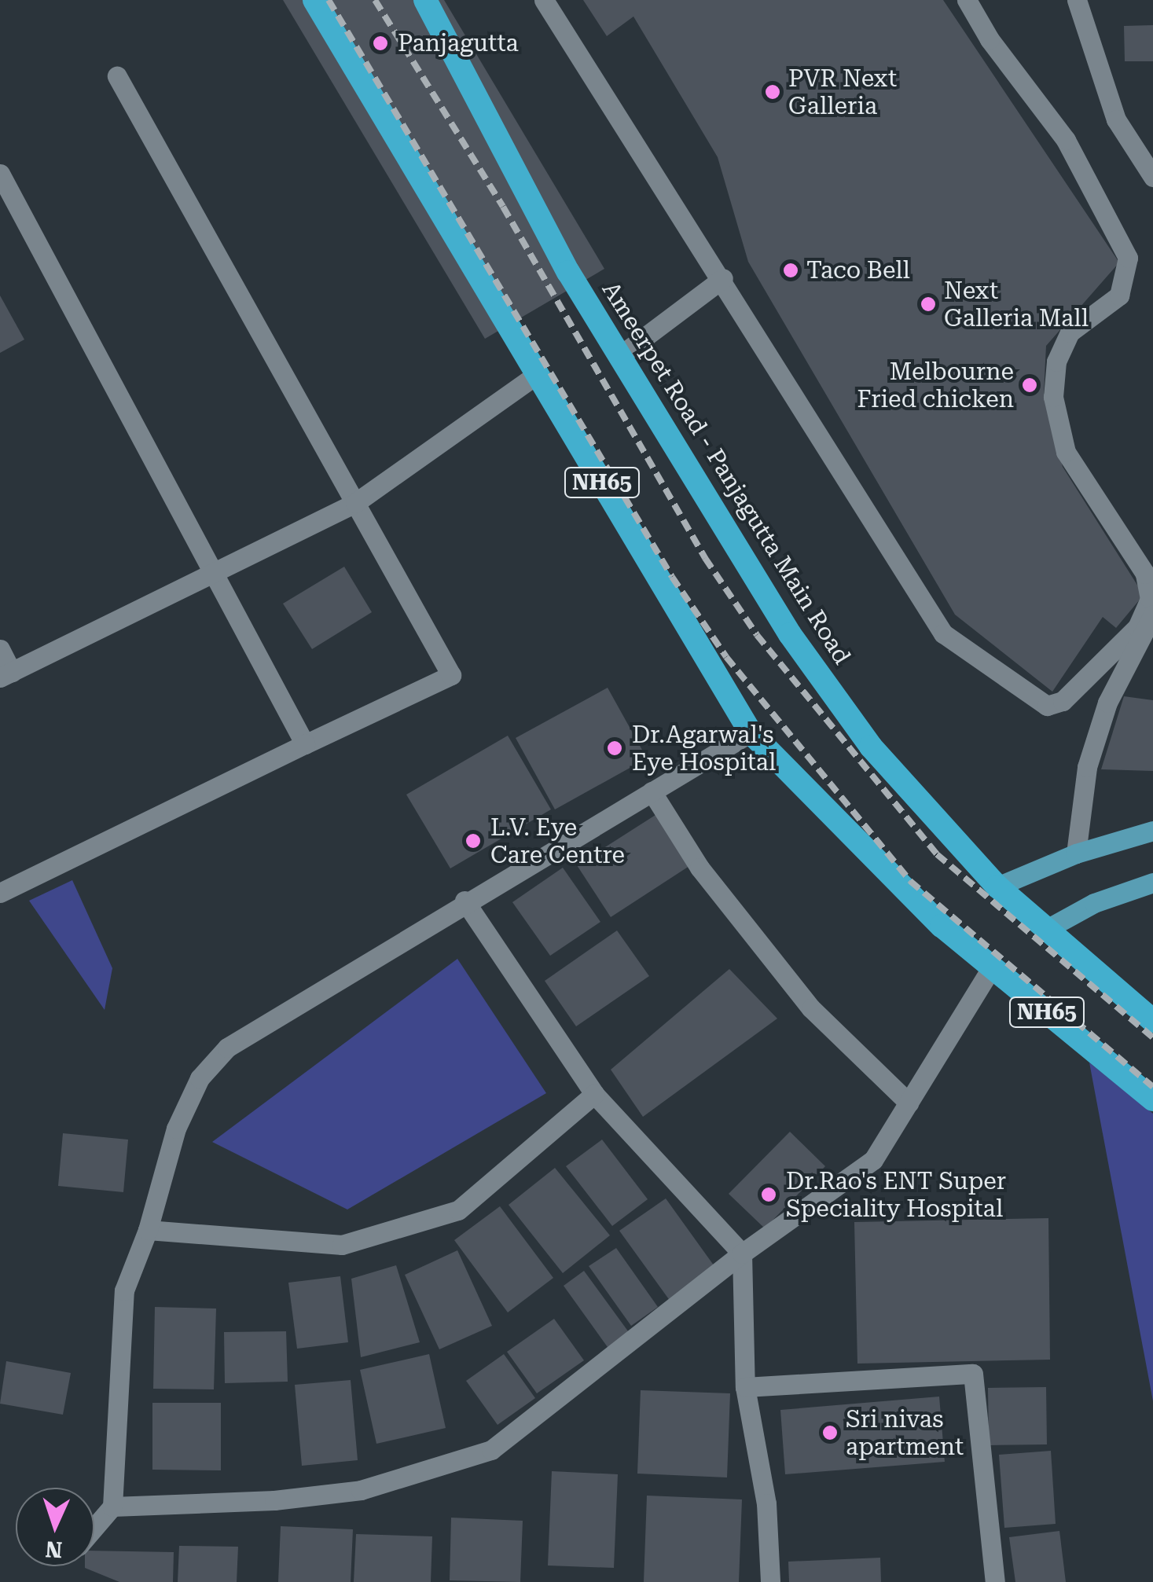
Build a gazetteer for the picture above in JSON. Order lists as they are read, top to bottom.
{
  "streets": {
    "highway": ["Ameerpet Road - Panjagutta Main Road", "NH65"]
  },
  "places": [
    "Panjagutta",
    "PVR Next Galleria",
    "Taco Bell",
    "Next Galleria Mall",
    "Melbourne Fried chicken",
    "Dr.Agarwal's Eye Hospital",
    "L.V. Eye Care Centre",
    "Dr.Rao's ENT Super Speciality Hospital",
    "Sri nivas apartment"
  ],
  "north": "bottom"
}
